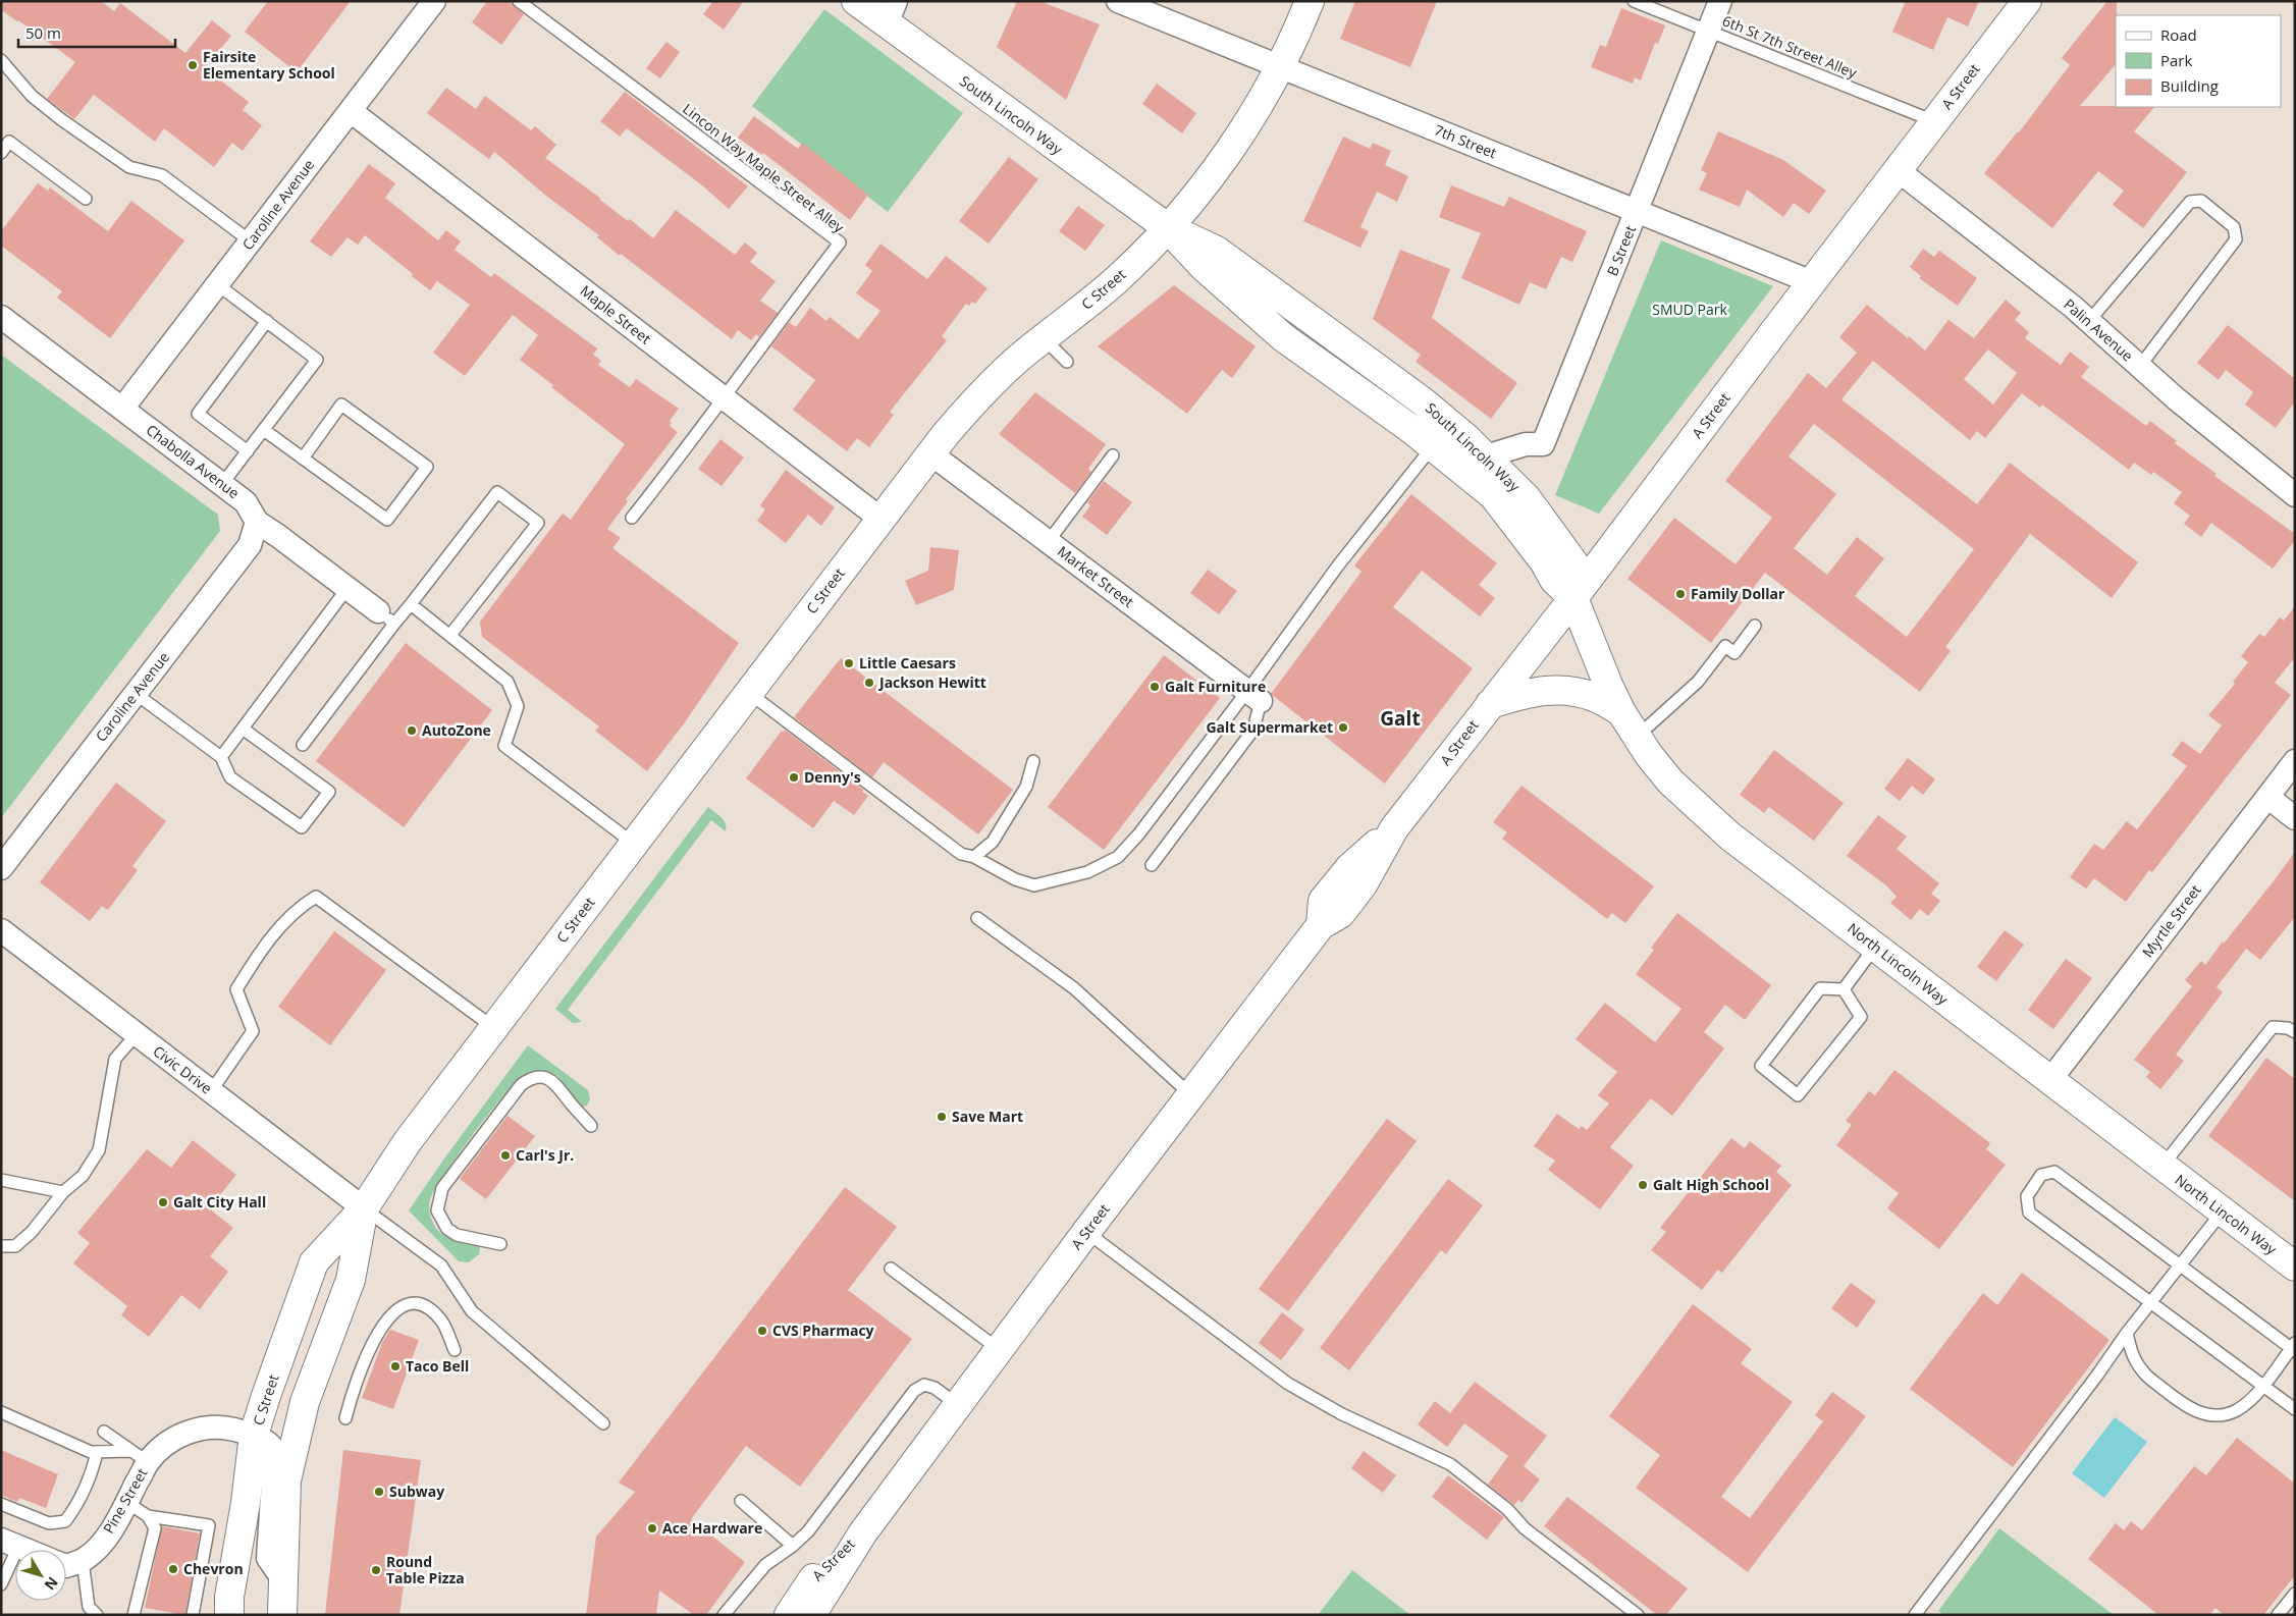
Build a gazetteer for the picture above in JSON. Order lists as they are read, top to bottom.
{
  "streets": {
    "main road": [
      "A Street",
      "South Lincoln Way",
      "C Street",
      "North Lincoln Way"
    ],
    "street": [
      "7th Street",
      "Caroline Avenue",
      "B Street",
      "Maple Street",
      "Palin Avenue",
      "Chabolla Avenue",
      "Market Street",
      "Myrtle Street",
      "Civic Drive",
      "Pine Street"
    ],
    "lane": ["6th St 7th Street Alley", "Lincon Way Maple Street Alley"]
  },
  "crossings": [
    ["6th St 7th Street Alley", "A Street"],
    ["6th St 7th Street Alley", "B Street"],
    ["A Street", "South Lincoln Way"],
    ["A Street", "7th Street"],
    ["A Street", "Palin Avenue"],
    ["A Street", "North Lincoln Way"],
    ["South Lincoln Way", "B Street"],
    ["South Lincoln Way", "C Street"],
    ["South Lincoln Way", "North Lincoln Way"],
    ["7th Street", "B Street"],
    ["7th Street", "C Street"],
    ["Lincon Way Maple Street Alley", "Maple Street"],
    ["Caroline Avenue", "Maple Street"],
    ["Caroline Avenue", "Chabolla Avenue"],
    ["C Street", "Maple Street"],
    ["C Street", "Market Street"],
    ["C Street", "Civic Drive"],
    ["C Street", "Pine Street"],
    ["Myrtle Street", "North Lincoln Way"]
  ],
  "districts": ["Galt"],
  "parks": ["SMUD Park"],
  "places": [
    "Fairsite Elementary School",
    "Family Dollar",
    "Little Caesars",
    "Jackson Hewitt",
    "Galt Furniture",
    "Galt Supermarket",
    "AutoZone",
    "Denny's",
    "Save Mart",
    "Carl's Jr.",
    "Galt High School",
    "Galt City Hall",
    "CVS Pharmacy",
    "Taco Bell",
    "Subway",
    "Ace Hardware",
    "Chevron",
    "Round Table Pizza"
  ],
  "legend": ["Road", "Park", "Building"],
  "scale_bar": "50 m",
  "north": "bottom right"
}
